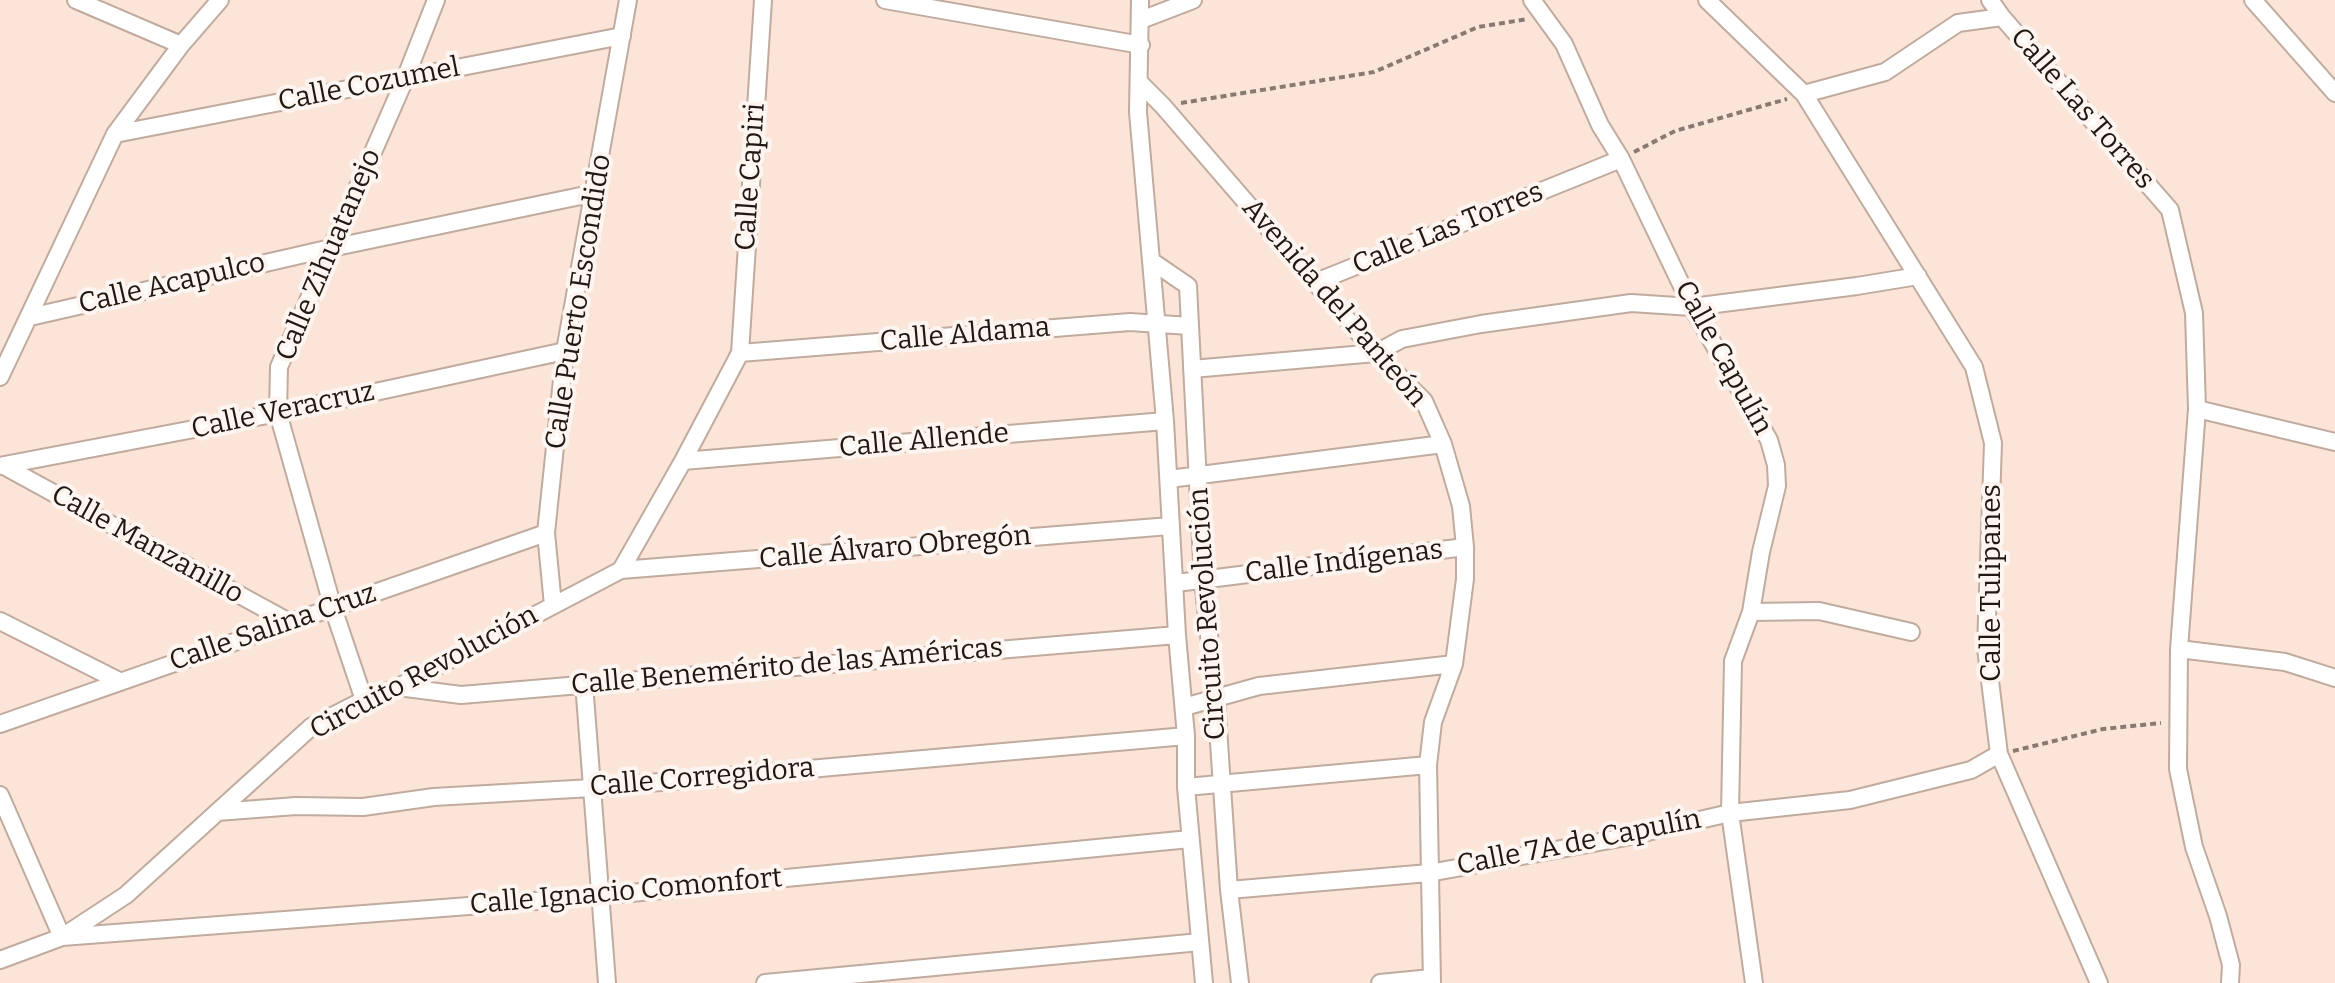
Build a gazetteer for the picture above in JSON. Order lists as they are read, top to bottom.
{
  "streets": {
    "street": [
      "Calle Cozumel",
      "Calle Las Torres",
      "Calle Capiri",
      "Calle Zihuatanejo",
      "Calle Acapulco",
      "Calle Puerto Escondido",
      "Avenida del Panteón",
      "Calle Aldama",
      "Calle Capulín",
      "Calle Veracruz",
      "Calle Allende",
      "Calle Manzanillo",
      "Calle Álvaro Obregón",
      "Calle Indígenas",
      "Calle Tulipanes",
      "Circuito Revolución",
      "Calle Salina Cruz",
      "Calle Benemérito de las Américas",
      "Calle Corregidora",
      "Calle 7A de Capulín",
      "Calle Ignacio Comonfort"
    ]
  },
  "crossings": [
    ["Calle Cozumel", "Calle Zihuatanejo"],
    ["Calle Cozumel", "Calle Puerto Escondido"],
    ["Calle Las Torres", "Avenida del Panteón"],
    ["Calle Las Torres", "Calle Capulín"],
    ["Calle Capiri", "Calle Aldama"],
    ["Calle Zihuatanejo", "Calle Acapulco"],
    ["Calle Zihuatanejo", "Calle Veracruz"],
    ["Calle Zihuatanejo", "Circuito Revolución"],
    ["Calle Zihuatanejo", "Calle Salina Cruz"],
    ["Calle Acapulco", "Calle Puerto Escondido"],
    ["Calle Puerto Escondido", "Calle Veracruz"],
    ["Calle Puerto Escondido", "Circuito Revolución"],
    ["Calle Puerto Escondido", "Calle Salina Cruz"],
    ["Avenida del Panteón", "Calle Indígenas"],
    ["Avenida del Panteón", "Circuito Revolución"],
    ["Avenida del Panteón", "Calle 7A de Capulín"],
    ["Calle Aldama", "Circuito Revolución"],
    ["Calle Capulín", "Calle 7A de Capulín"],
    ["Calle Veracruz", "Calle Manzanillo"],
    ["Calle Allende", "Circuito Revolución"],
    ["Calle Manzanillo", "Calle Salina Cruz"],
    ["Calle Álvaro Obregón", "Circuito Revolución"],
    ["Calle Indígenas", "Circuito Revolución"],
    ["Calle Tulipanes", "Calle 7A de Capulín"],
    ["Circuito Revolución", "Calle Benemérito de las Américas"],
    ["Circuito Revolución", "Calle Corregidora"],
    ["Circuito Revolución", "Calle 7A de Capulín"],
    ["Circuito Revolución", "Calle Ignacio Comonfort"]
  ]
}
